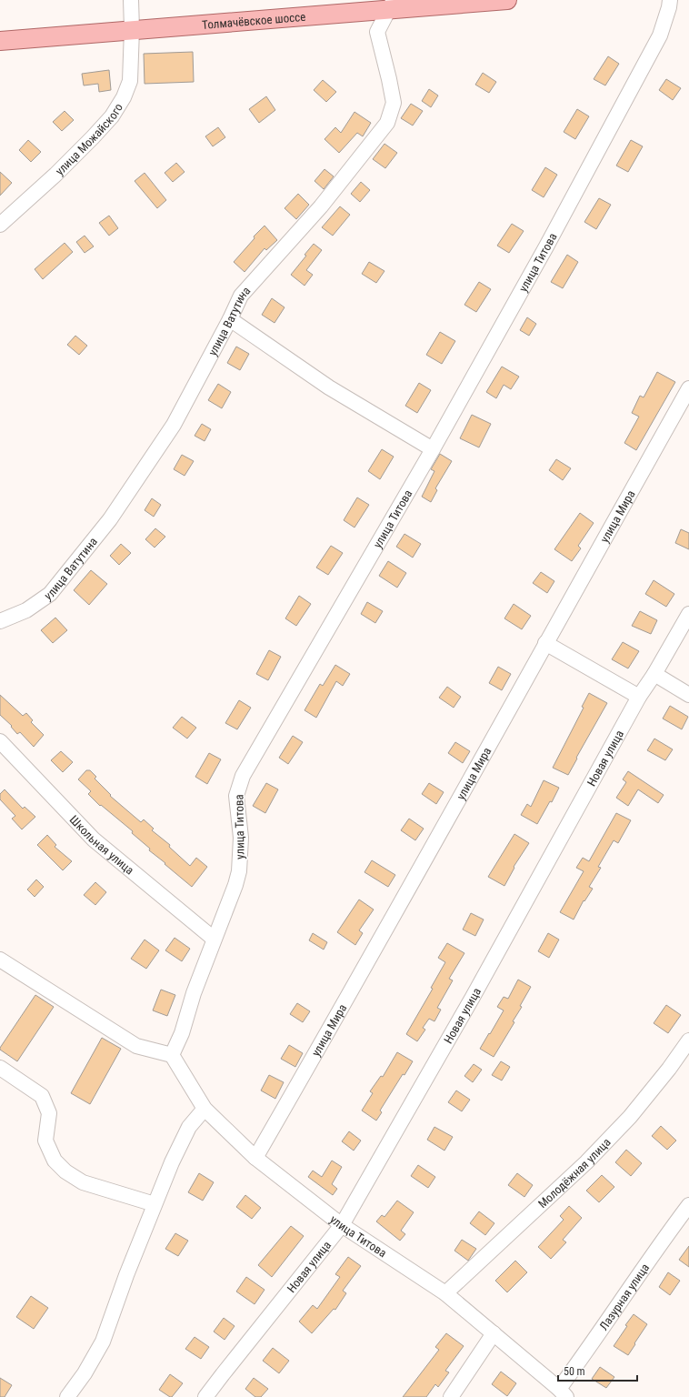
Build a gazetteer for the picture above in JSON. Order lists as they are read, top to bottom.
{
  "streets": {
    "main road": ["Толмачёвское шоссе"],
    "street": [
      "улица Можайского",
      "улица Титова",
      "улица Ватутина",
      "улица Мира",
      "Новая улица",
      "Школьная улица",
      "Молодёжная улица",
      "Лазурная улица"
    ]
  },
  "crossings": [
    ["Толмачёвское шоссе", "улица Можайского"],
    ["Толмачёвское шоссе", "улица Ватутина"],
    ["улица Титова", "улица Мира"],
    ["улица Титова", "Новая улица"],
    ["улица Титова", "Школьная улица"],
    ["улица Титова", "Молодёжная улица"],
    ["улица Титова", "Лазурная улица"]
  ],
  "scale_bar": "50 m"
}
